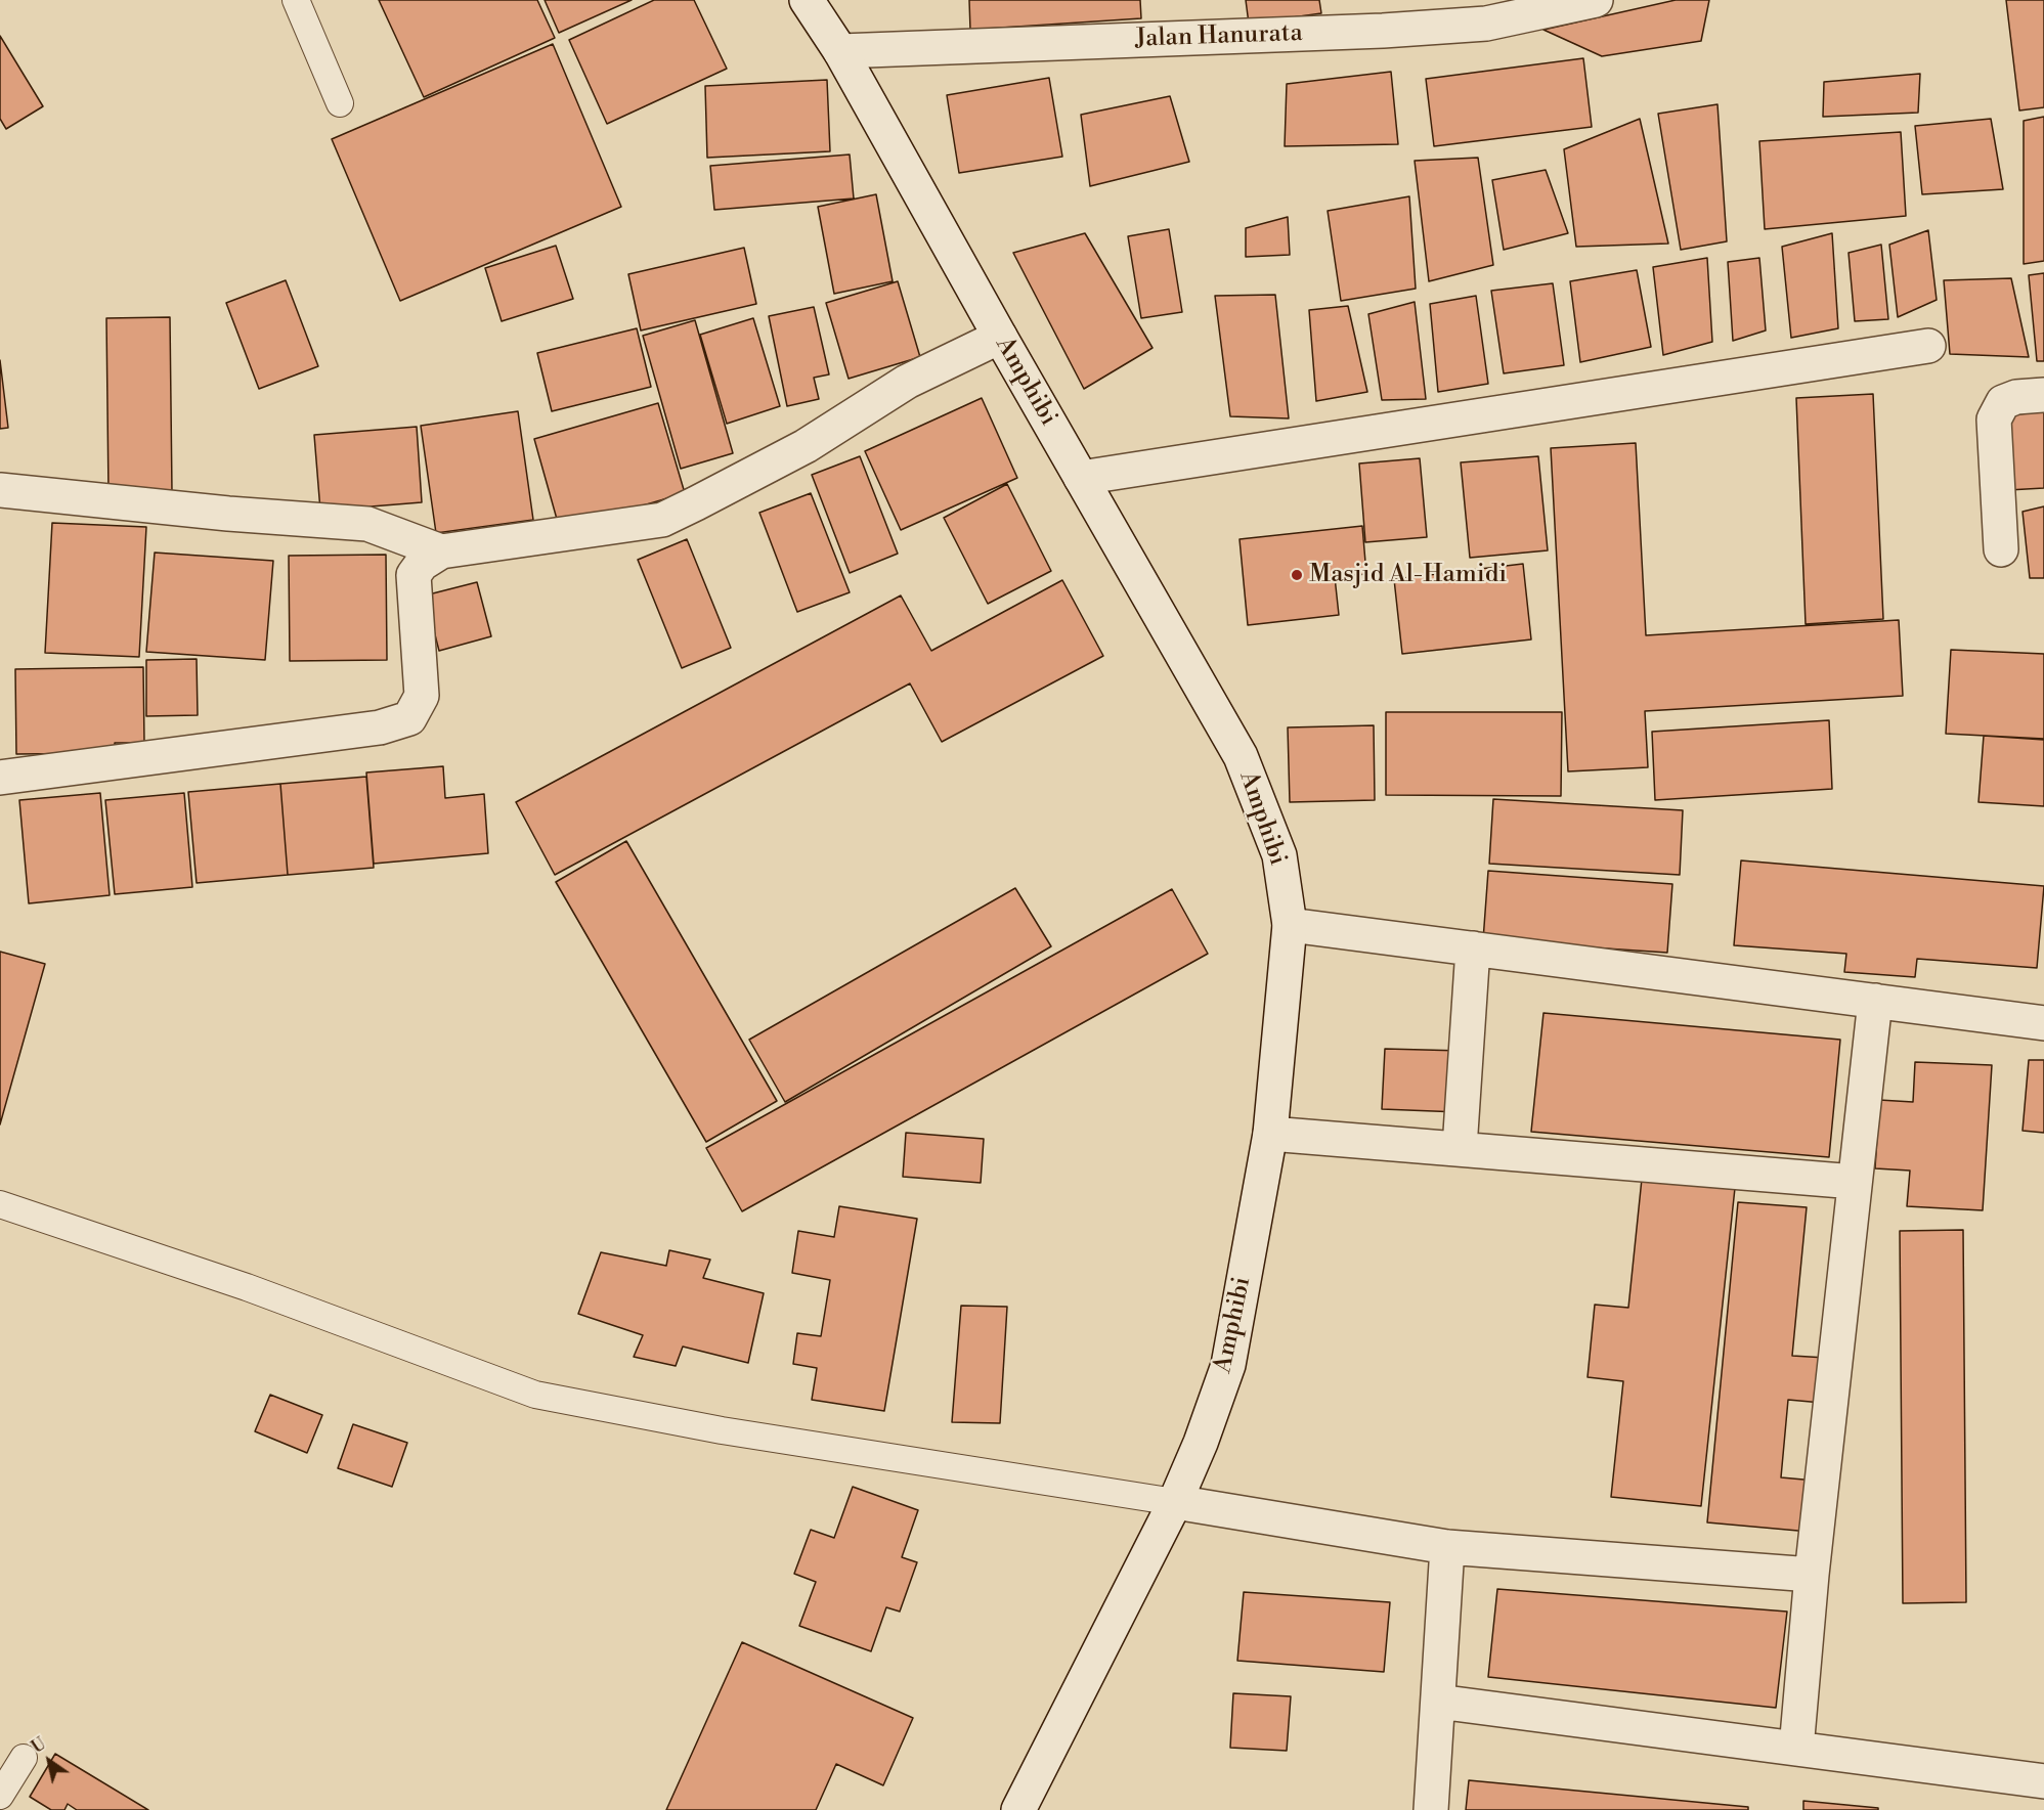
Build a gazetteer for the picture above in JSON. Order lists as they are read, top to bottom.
{
  "streets": {
    "street": ["Jalan Hanurata", "Amphibi"]
  },
  "crossings": [
    ["Jalan Hanurata", "Amphibi"]
  ],
  "places": ["Masjid Al-Hamidi"],
  "north": "top left"
}
